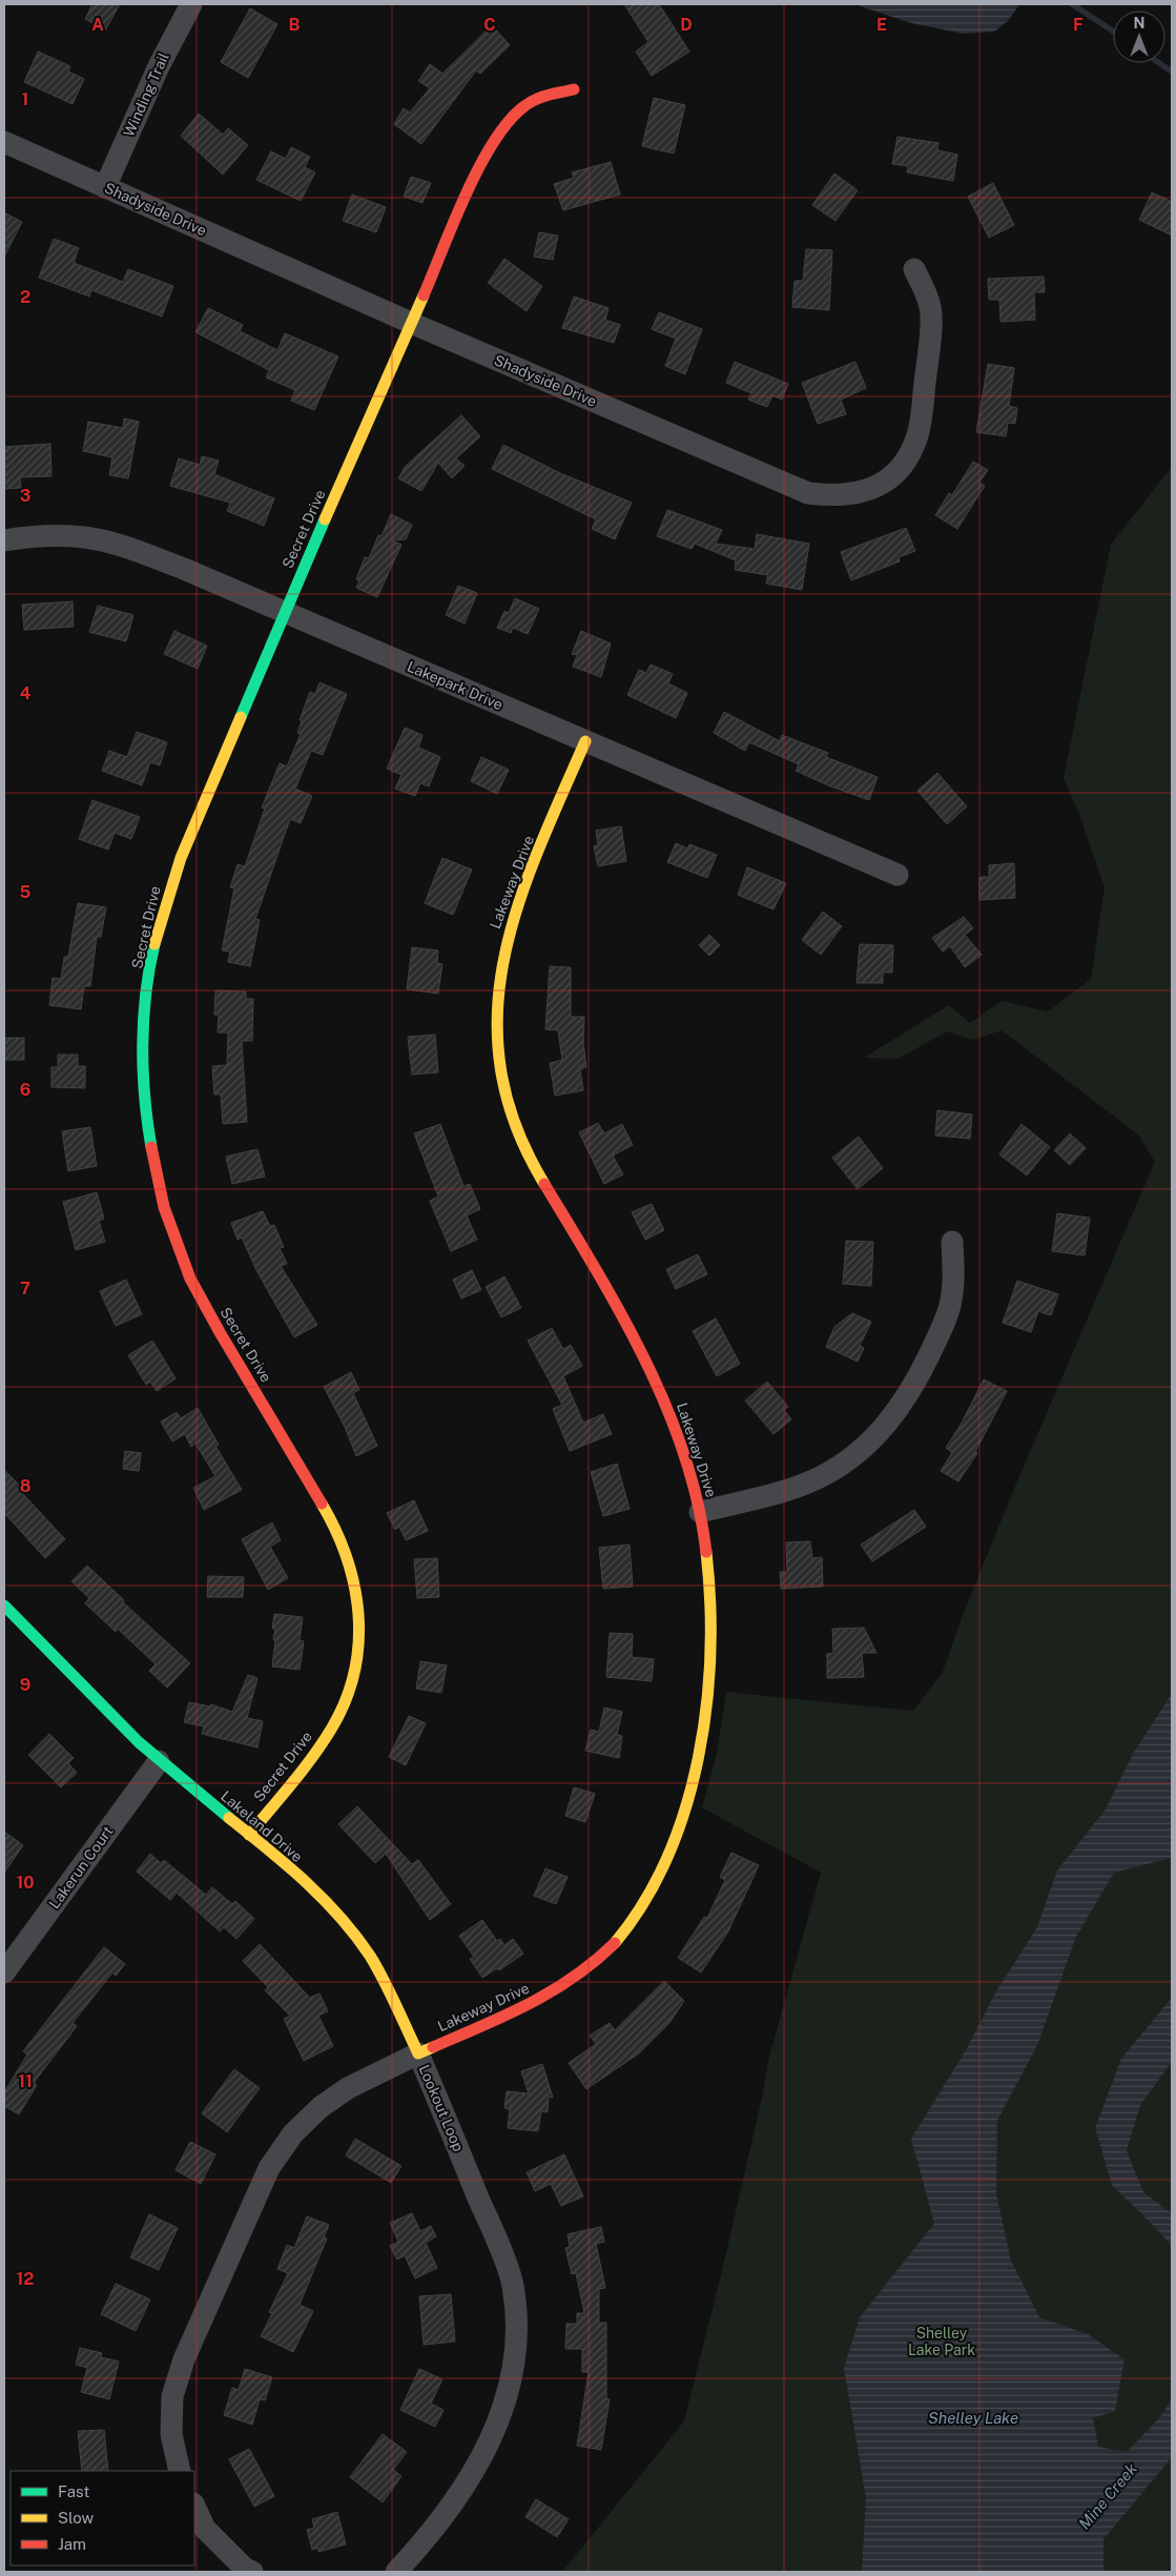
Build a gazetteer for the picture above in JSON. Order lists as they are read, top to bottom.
{
  "streets": {
    "street": [
      "Winding Trail",
      "Shadyside Drive",
      "Secret Drive",
      "Lakepark Drive",
      "Lakeway Drive",
      "Lakeland Drive",
      "Lakerun Court",
      "Lookout Loop"
    ]
  },
  "crossings": [
    ["Winding Trail", "Shadyside Drive"],
    ["Shadyside Drive", "Secret Drive"],
    ["Secret Drive", "Lakepark Drive"],
    ["Secret Drive", "Lakeland Drive"],
    ["Lakepark Drive", "Lakeway Drive"],
    ["Lakeway Drive", "Lakeland Drive"],
    ["Lakeway Drive", "Lookout Loop"],
    ["Lakeland Drive", "Lakerun Court"],
    ["Lakeland Drive", "Lookout Loop"]
  ],
  "water": ["Shelley Lake", "Mine Creek"],
  "parks": ["Shelley Lake Park"],
  "legend": ["Fast", "Slow", "Jam"],
  "north": "top",
  "grid": {
    "columns": [
      "A",
      "B",
      "C",
      "D",
      "E",
      "F"
    ],
    "rows": [
      "1",
      "2",
      "3",
      "4",
      "5",
      "6",
      "7",
      "8",
      "9",
      "10",
      "11",
      "12"
    ]
  }
}
